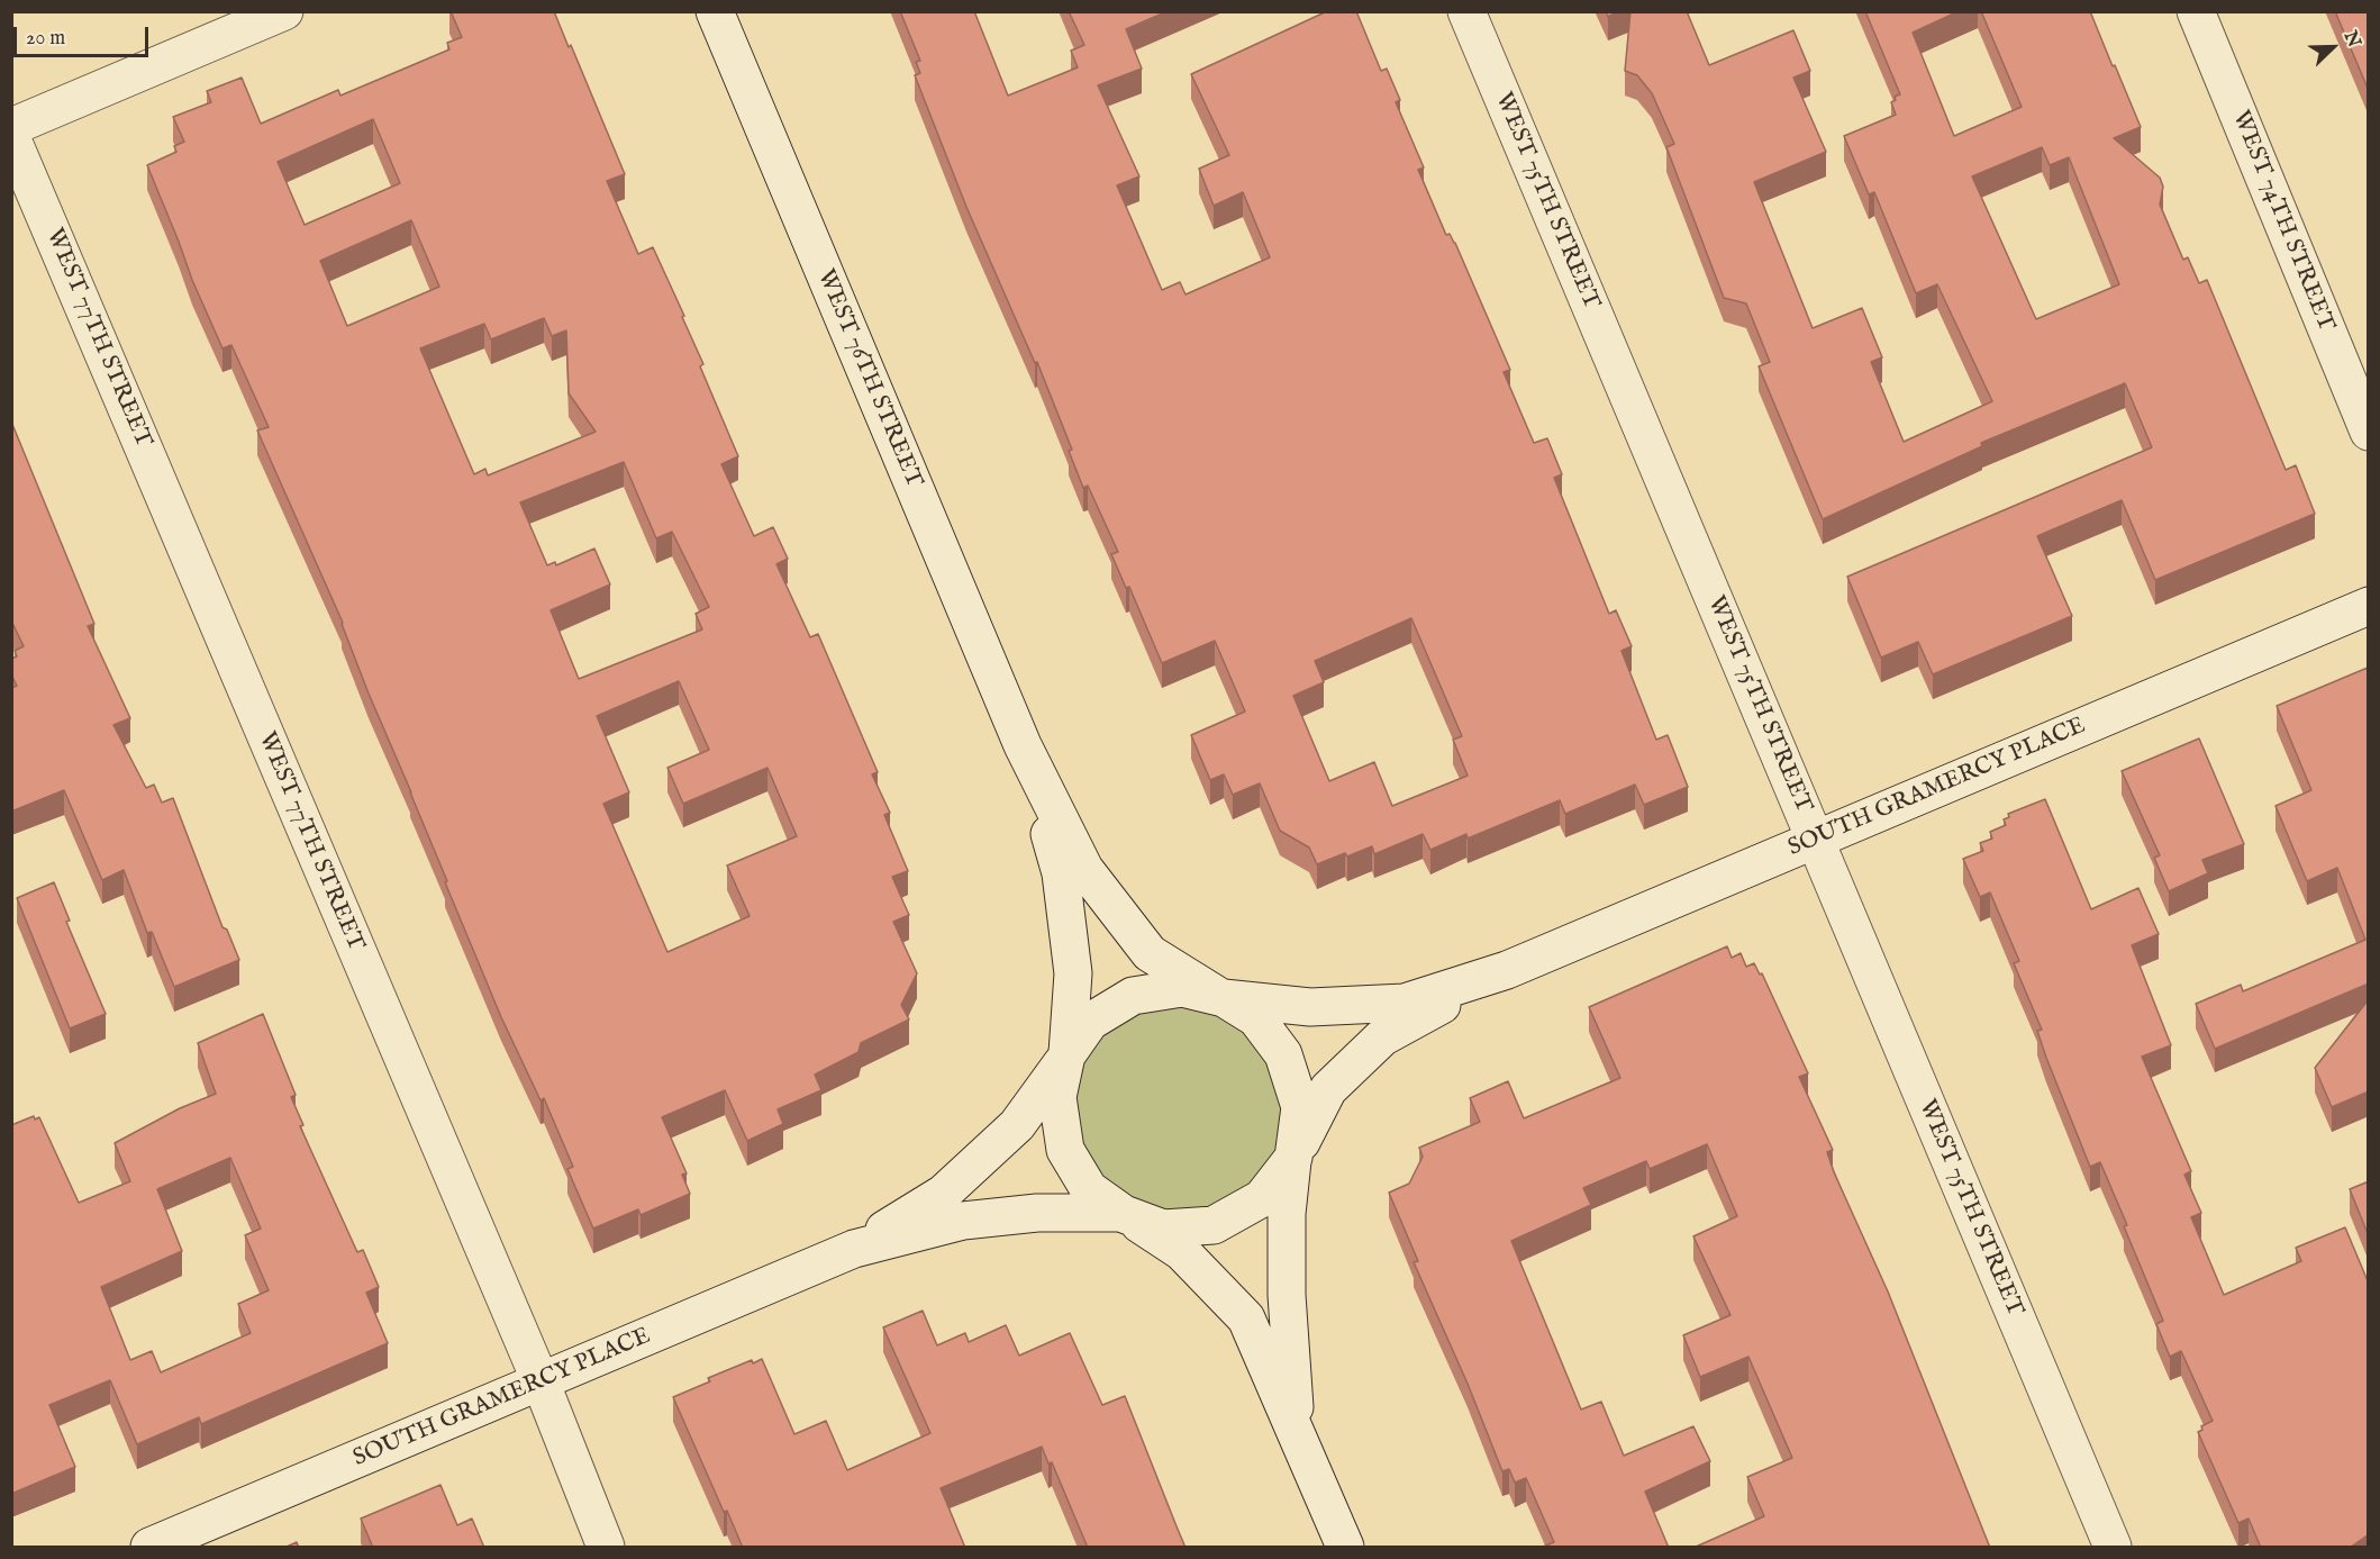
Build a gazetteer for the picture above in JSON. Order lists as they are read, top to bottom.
{
  "streets": {
    "street": [
      "WEST 75TH STREET",
      "WEST 74TH STREET",
      "WEST 77TH STREET",
      "WEST 76TH STREET",
      "SOUTH GRAMERCY PLACE"
    ]
  },
  "crossings": [
    ["WEST 75TH STREET", "SOUTH GRAMERCY PLACE"],
    ["WEST 77TH STREET", "SOUTH GRAMERCY PLACE"],
    ["WEST 76TH STREET", "SOUTH GRAMERCY PLACE"]
  ],
  "scale_bar": "20 m",
  "north": "top right"
}
